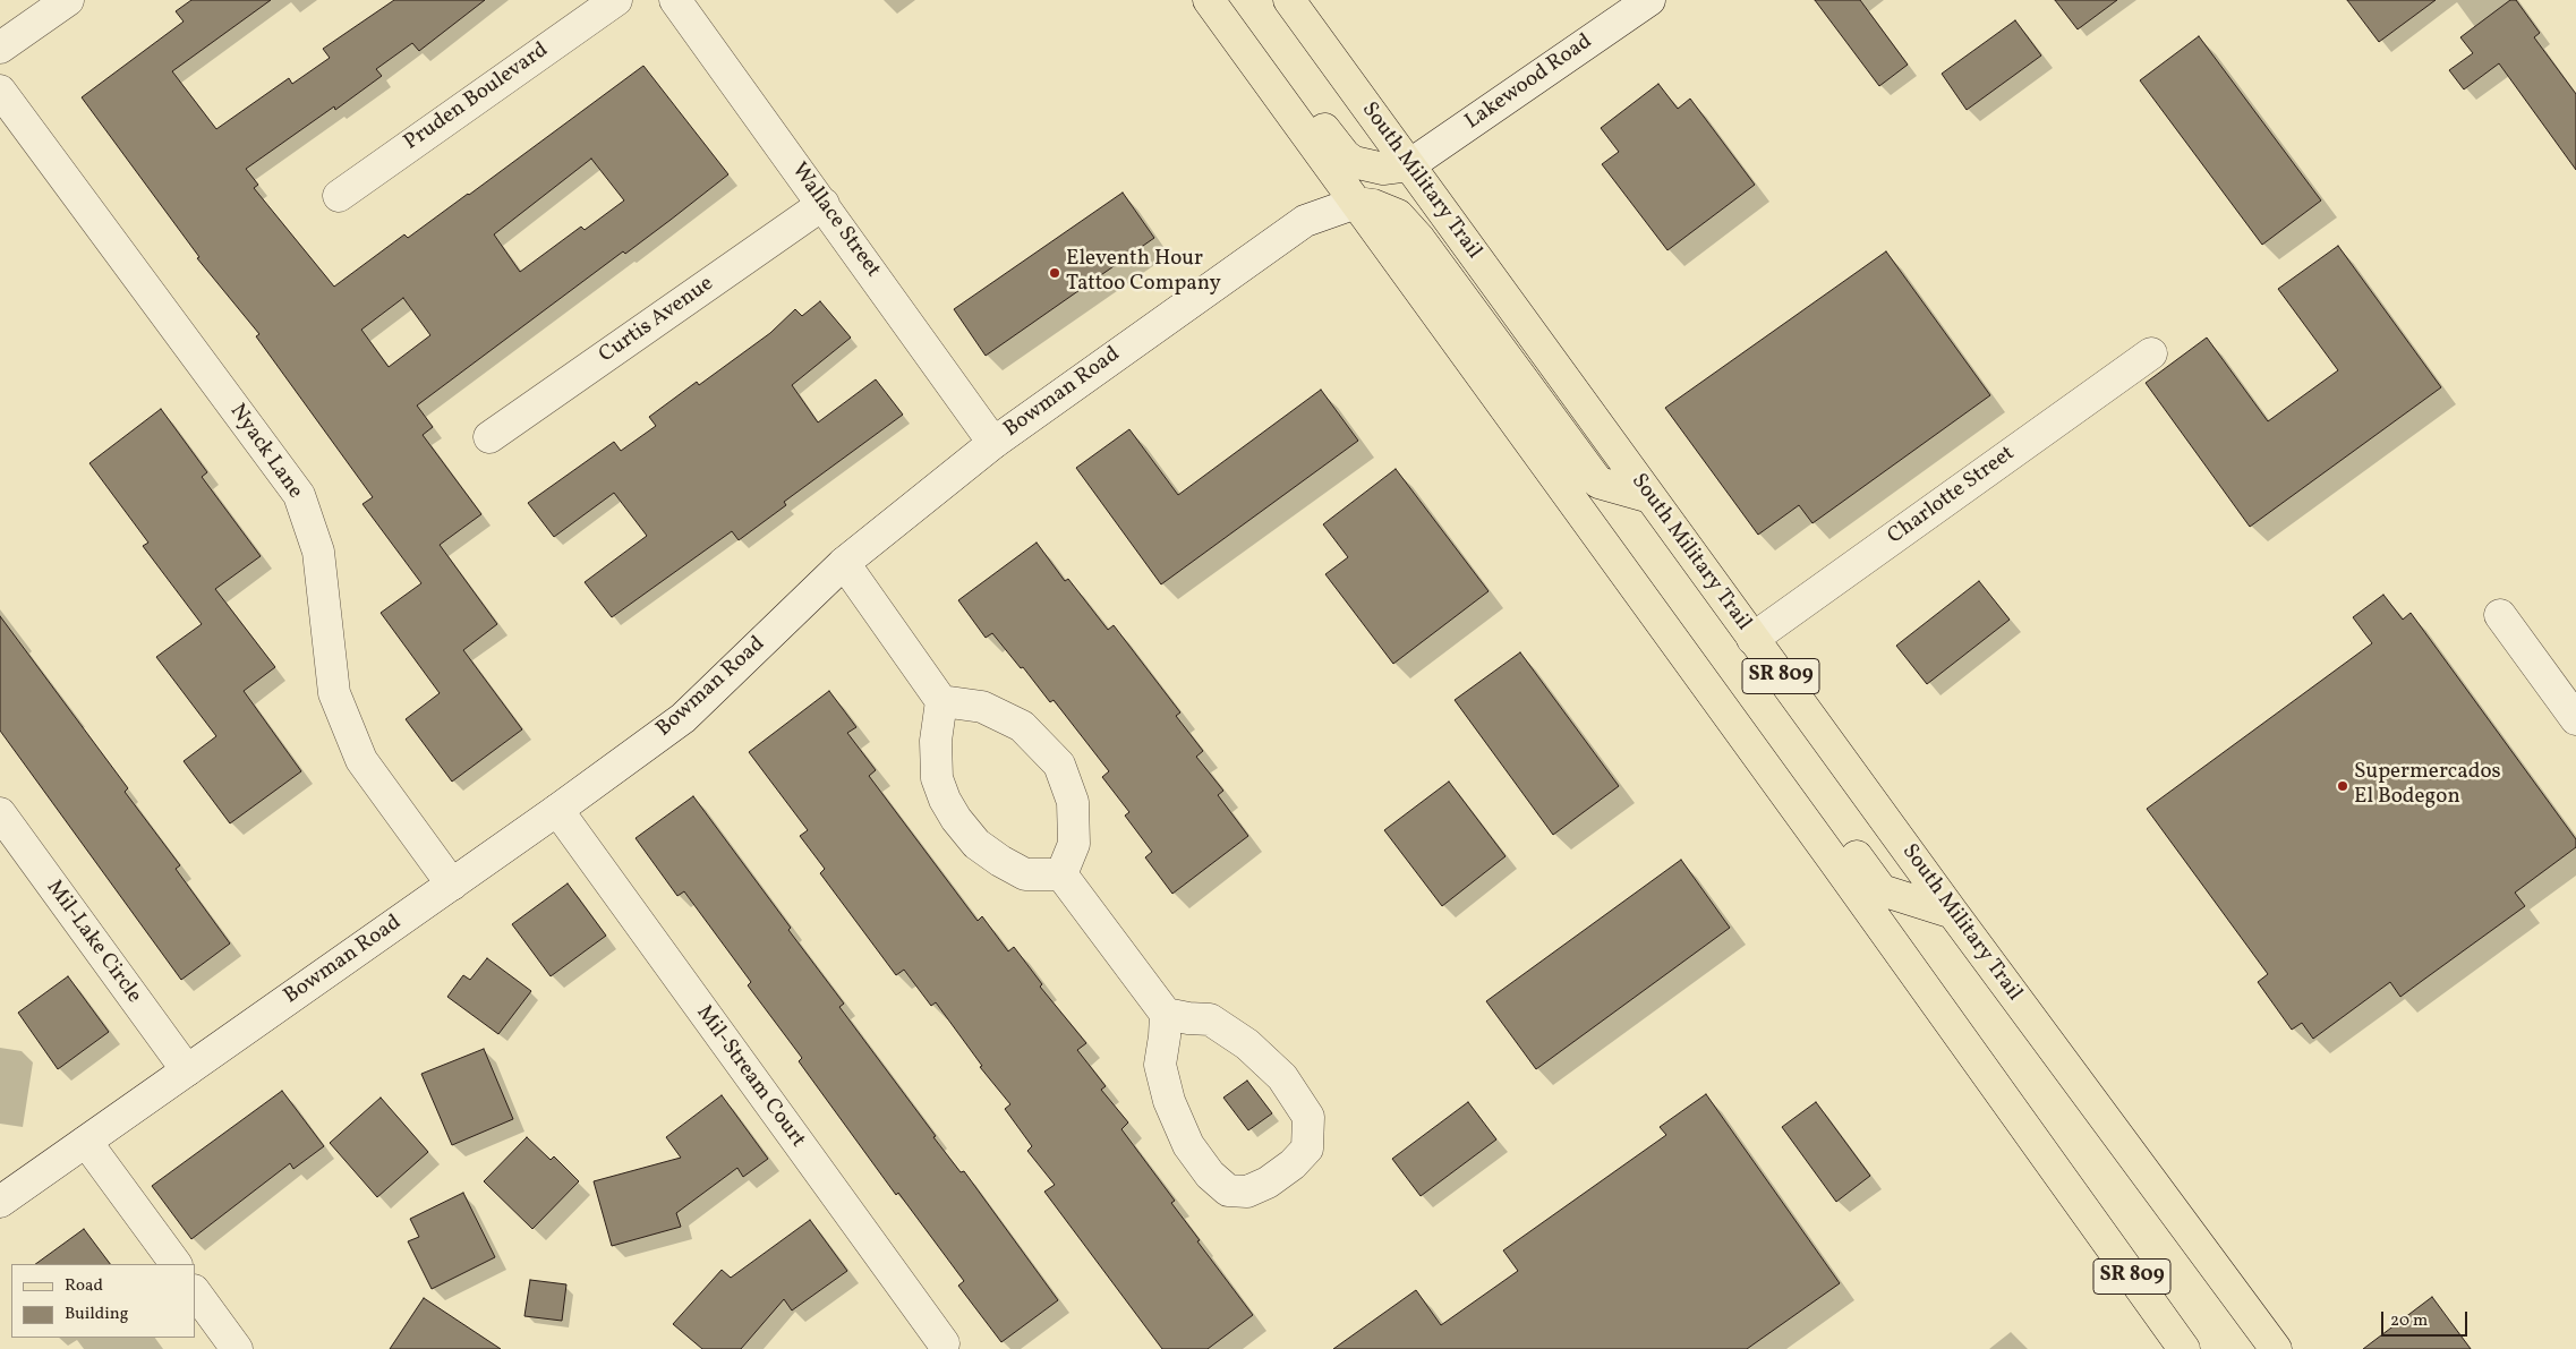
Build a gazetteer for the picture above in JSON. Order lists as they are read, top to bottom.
{
  "streets": {
    "main road": ["South Military Trail", "SR 809"],
    "street": [
      "Lakewood Road",
      "Pruden Boulevard",
      "Wallace Street",
      "Curtis Avenue",
      "Bowman Road",
      "Nyack Lane",
      "Charlotte Street",
      "Mil-Lake Circle",
      "Mil-Stream Court"
    ]
  },
  "crossings": [
    ["Lakewood Road", "South Military Trail"],
    ["South Military Trail", "Charlotte Street"],
    ["Wallace Street", "Curtis Avenue"],
    ["Wallace Street", "Bowman Road"],
    ["Bowman Road", "Nyack Lane"],
    ["Bowman Road", "SR 809"],
    ["Bowman Road", "Mil-Lake Circle"],
    ["Bowman Road", "Mil-Stream Court"]
  ],
  "places": ["Eleventh Hour Tattoo Company", "Supermercados El Bodegon"],
  "legend": ["Road", "Building"],
  "scale_bar": "20 m"
}
